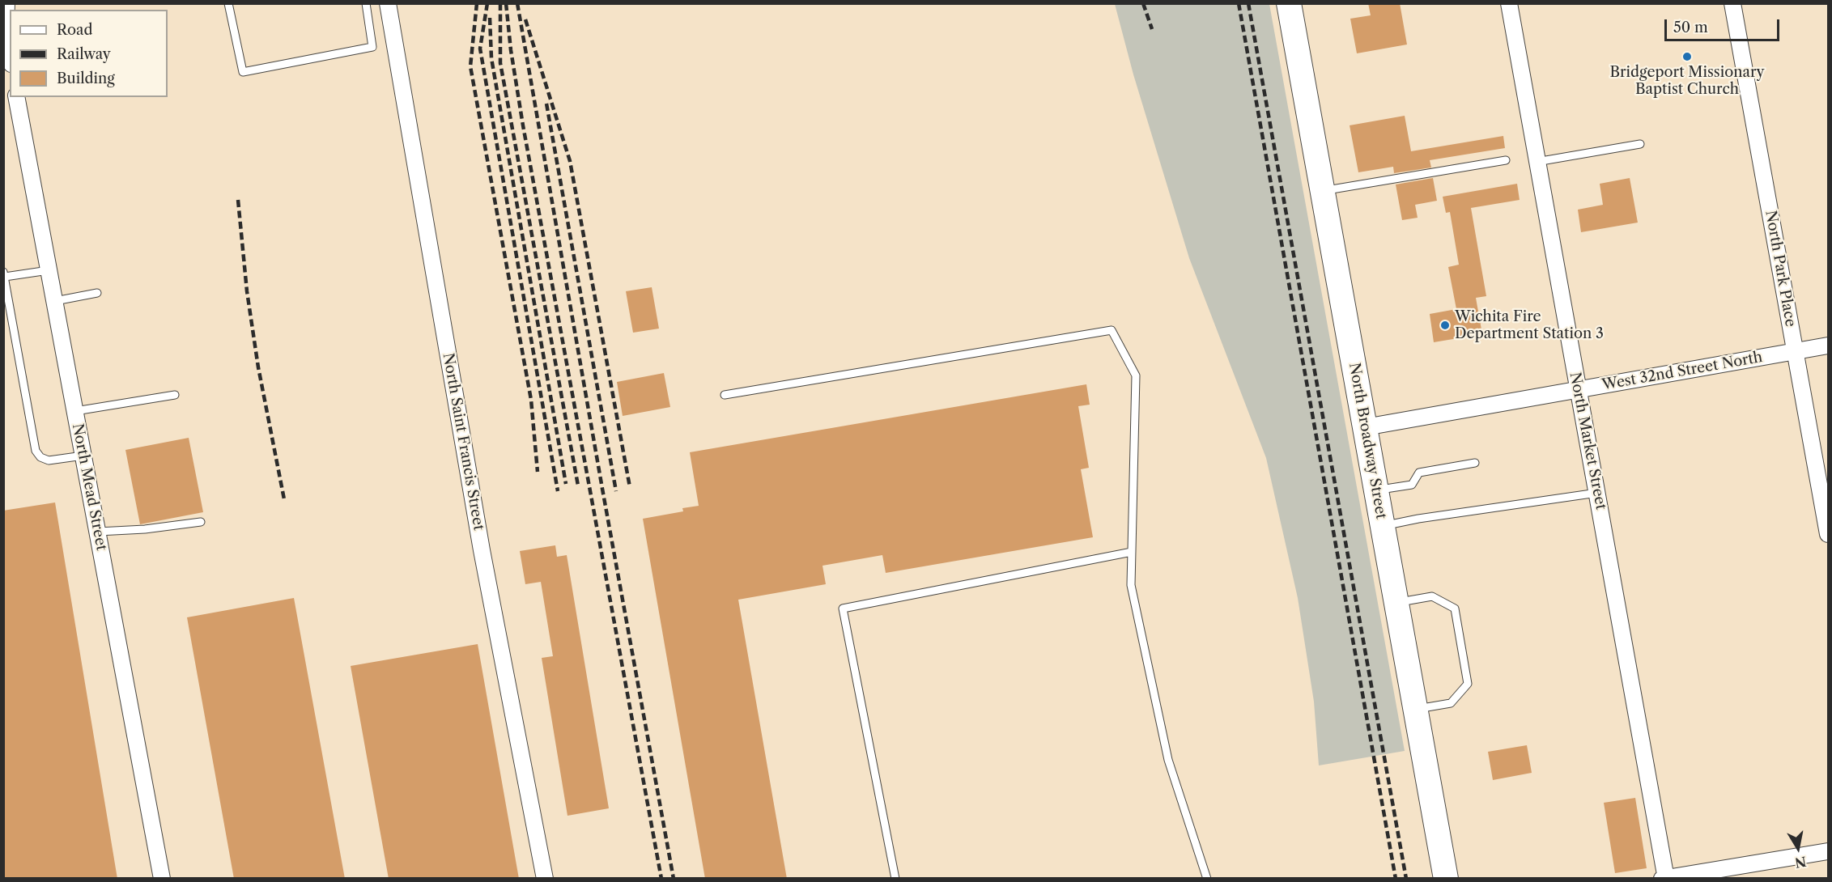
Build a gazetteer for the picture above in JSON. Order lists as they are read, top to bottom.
{
  "streets": {
    "main road": ["North Broadway Street"],
    "street": [
      "North Park Place",
      "West 32nd Street North",
      "North Market Street",
      "North Saint Francis Street",
      "North Mead Street"
    ]
  },
  "crossings": [
    ["North Park Place", "West 32nd Street North"],
    ["West 32nd Street North", "North Broadway Street"],
    ["West 32nd Street North", "North Market Street"]
  ],
  "places": ["Bridgeport Missionary Baptist Church", "Wichita Fire Department Station 3"],
  "legend": ["Road", "Railway", "Building"],
  "scale_bar": "50 m",
  "north": "bottom"
}
